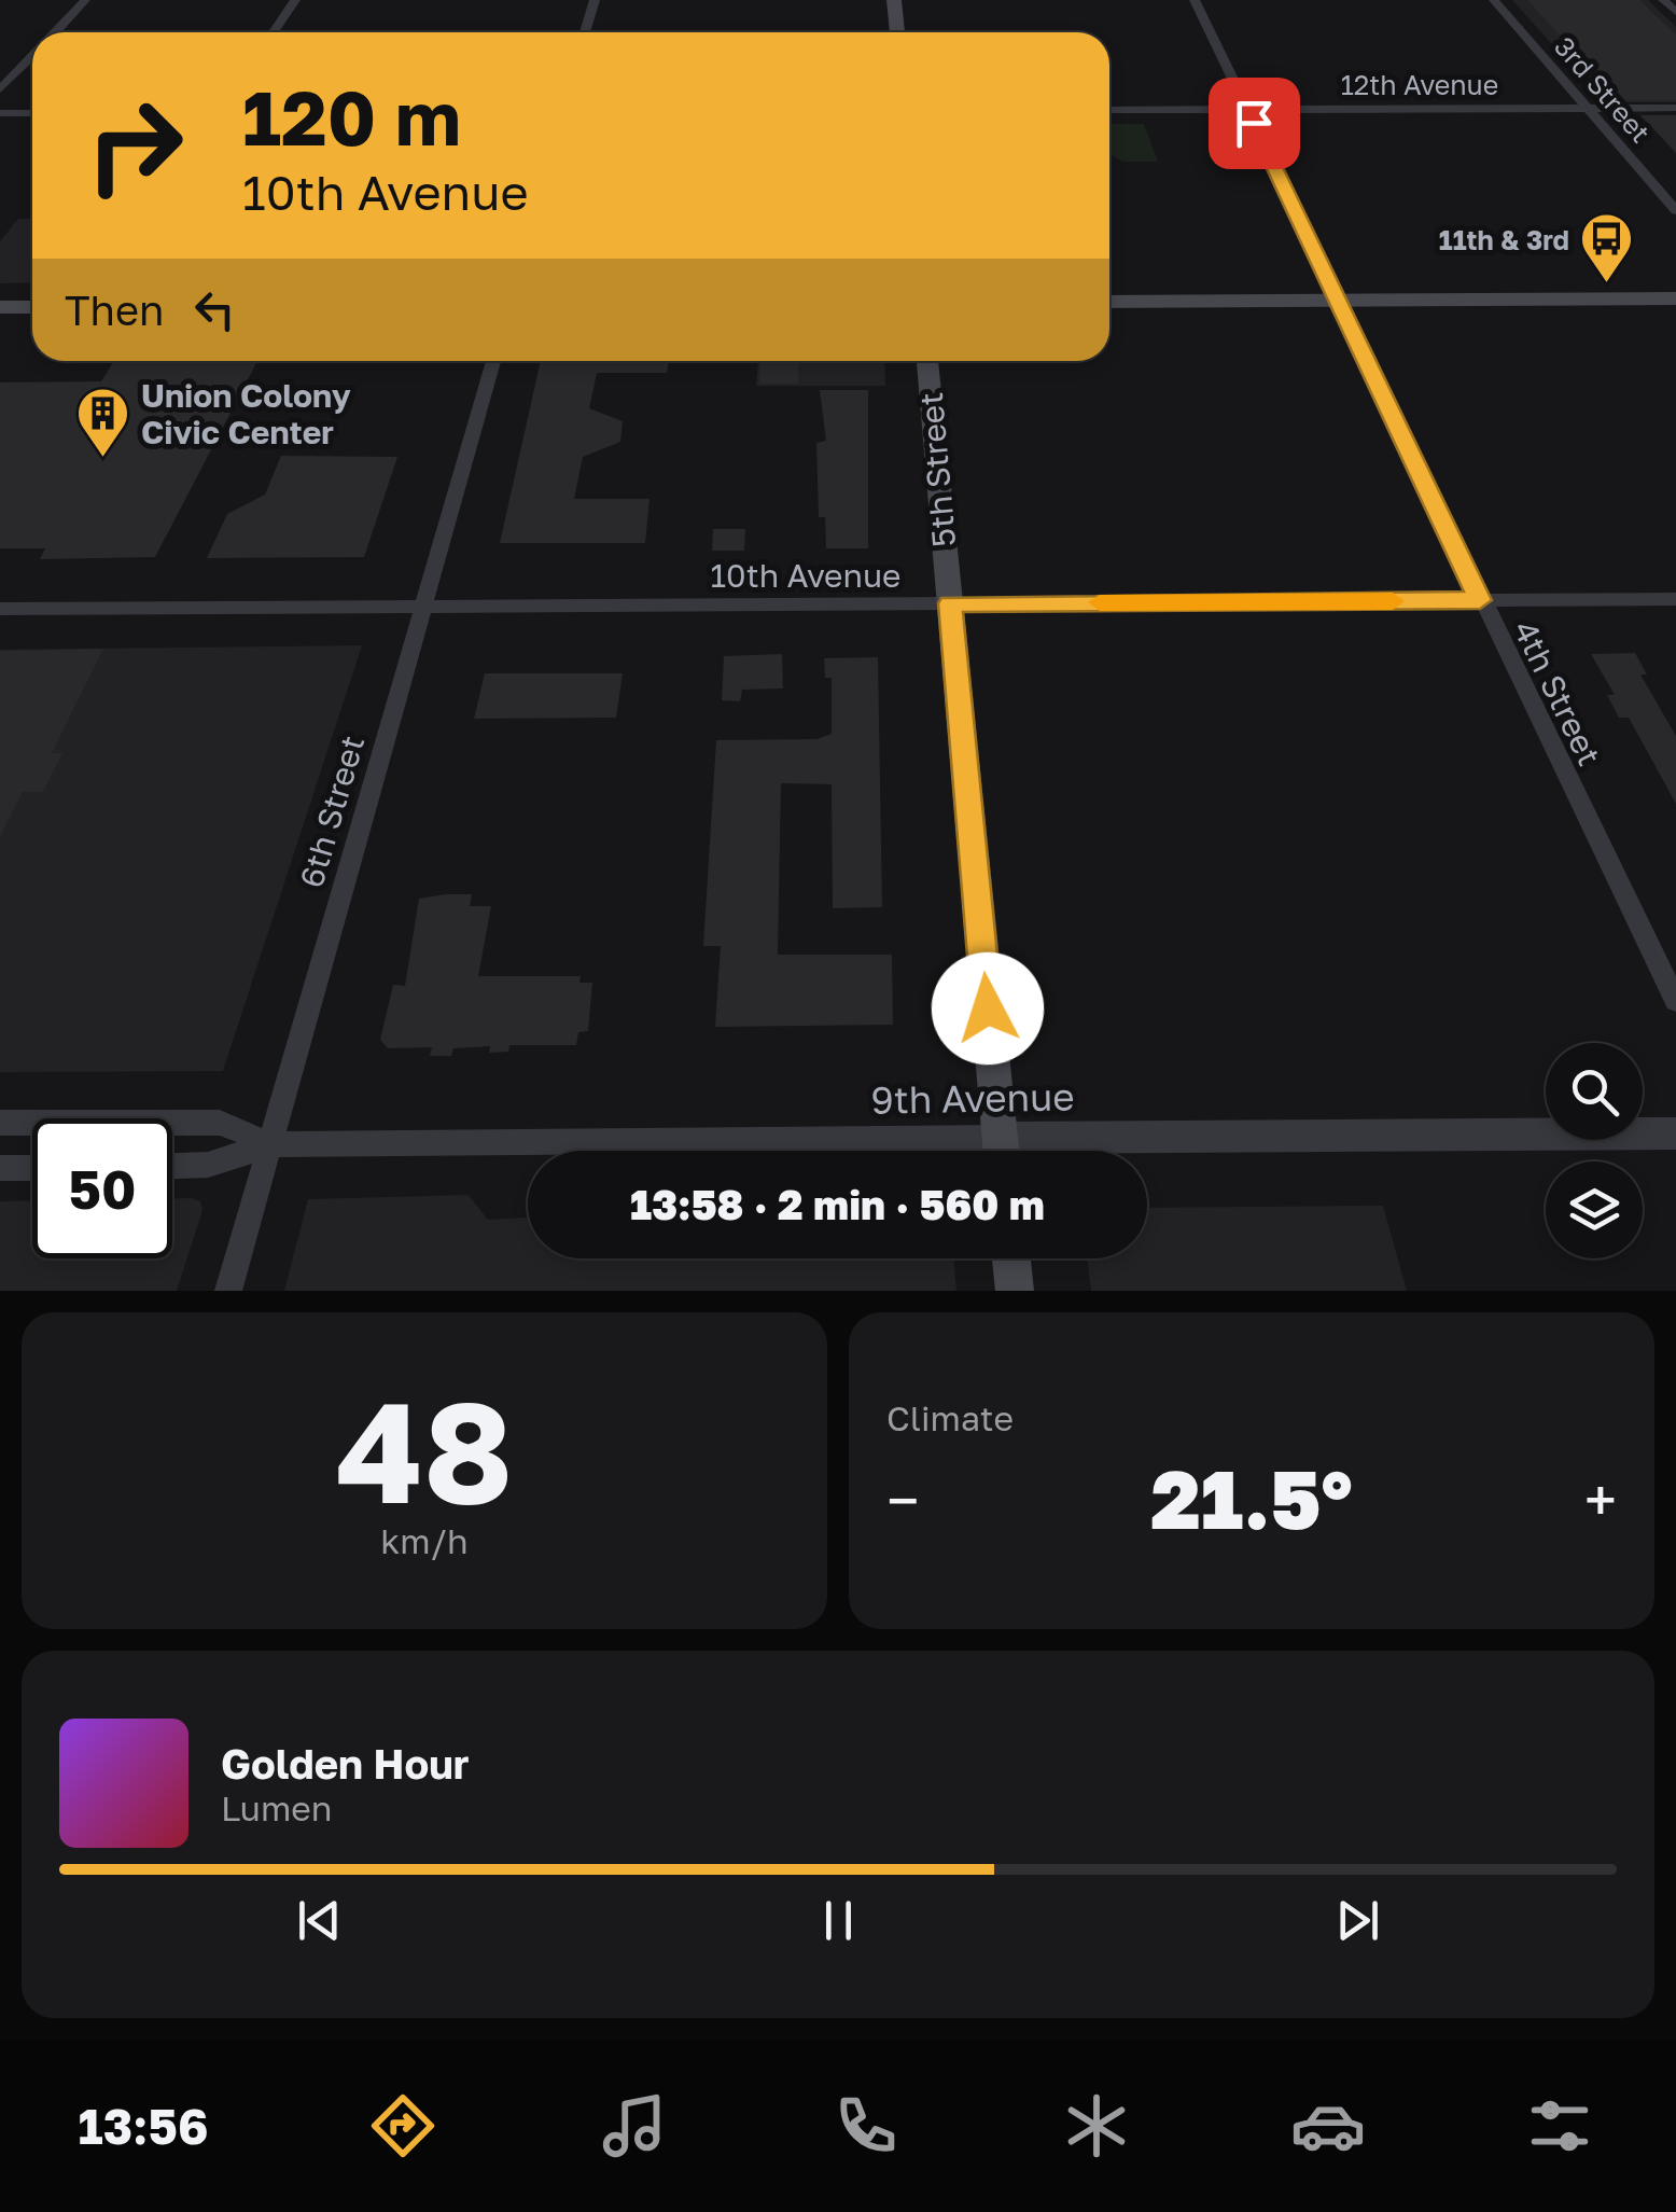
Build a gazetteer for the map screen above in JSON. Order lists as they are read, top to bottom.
{
  "streets": {
    "main road": ["5th Street"],
    "street": [
      "12th Avenue",
      "3rd Street",
      "10th Avenue",
      "4th Street",
      "6th Street",
      "9th Avenue"
    ]
  },
  "crossings": [
    ["12th Avenue", "3rd Street"],
    ["12th Avenue", "4th Street"],
    ["5th Street", "10th Avenue"],
    ["10th Avenue", "4th Street"],
    ["10th Avenue", "6th Street"],
    ["6th Street", "9th Avenue"]
  ],
  "places": {
    "bus stop": ["11th & 3rd"],
    "building": ["Union Colony Civic Center"]
  },
  "page": {
    "turn": ["120 m", "10th Avenue"],
    "then": "Then",
    "limit": "50",
    "trip": "13:58 · 2 min · 560 m",
    "tile": [
      ["48", "km/h"],
      "Climate"
    ],
    "heat": ["−", "21.5°", "+"],
    "song": ["Golden Hour", "Lumen"],
    "tabs": "13:56"
  }
}
